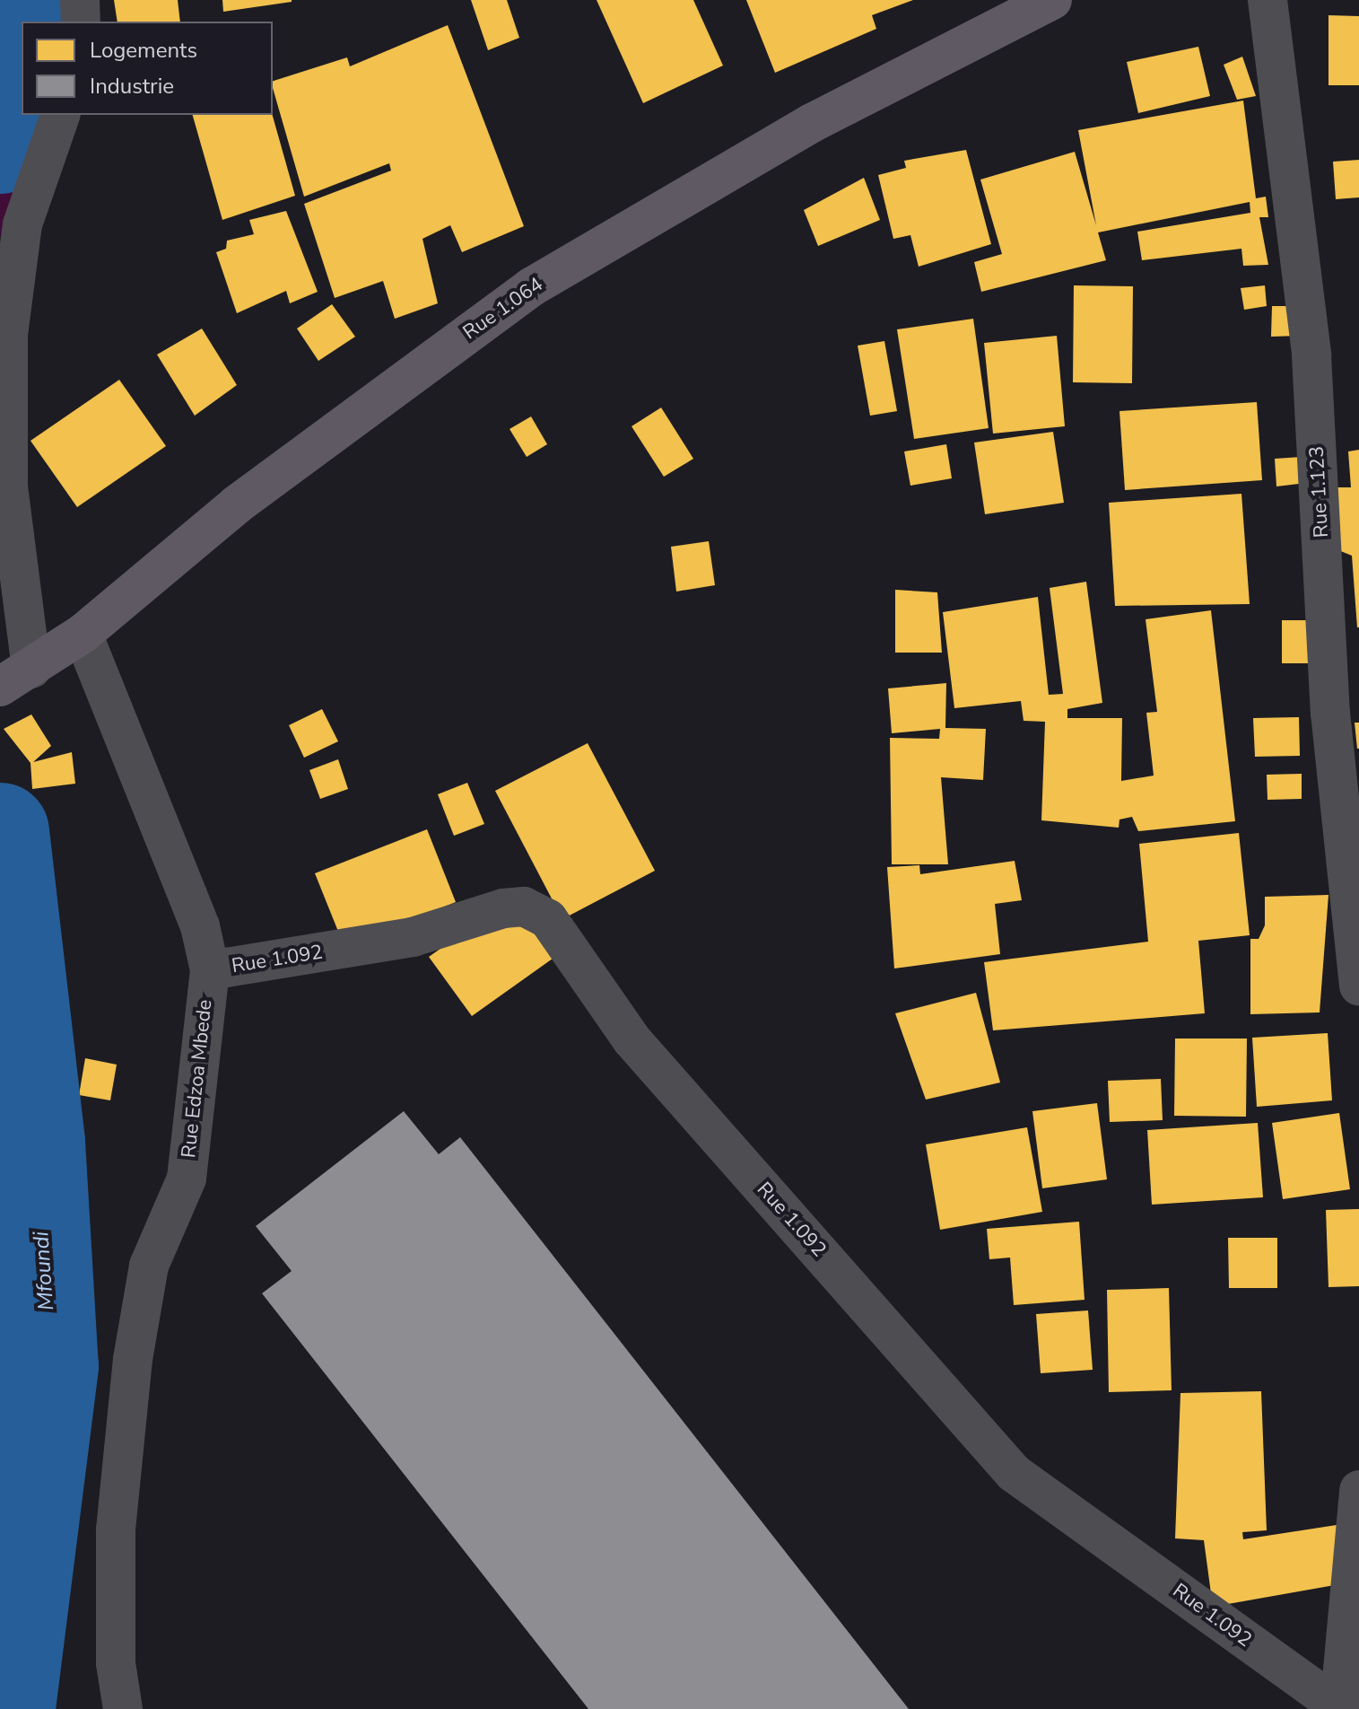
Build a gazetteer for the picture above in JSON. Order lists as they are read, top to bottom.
{
  "streets": {
    "main road": ["Rue 1.064"],
    "street": ["Rue 1.123", "Rue 1.092", "Rue Edzoa Mbede"]
  },
  "crossings": [
    ["Rue 1.064", "Rue Edzoa Mbede"],
    ["Rue 1.092", "Rue Edzoa Mbede"]
  ],
  "water": ["Mfoundi"],
  "legend": ["Logements", "Industrie"]
}
